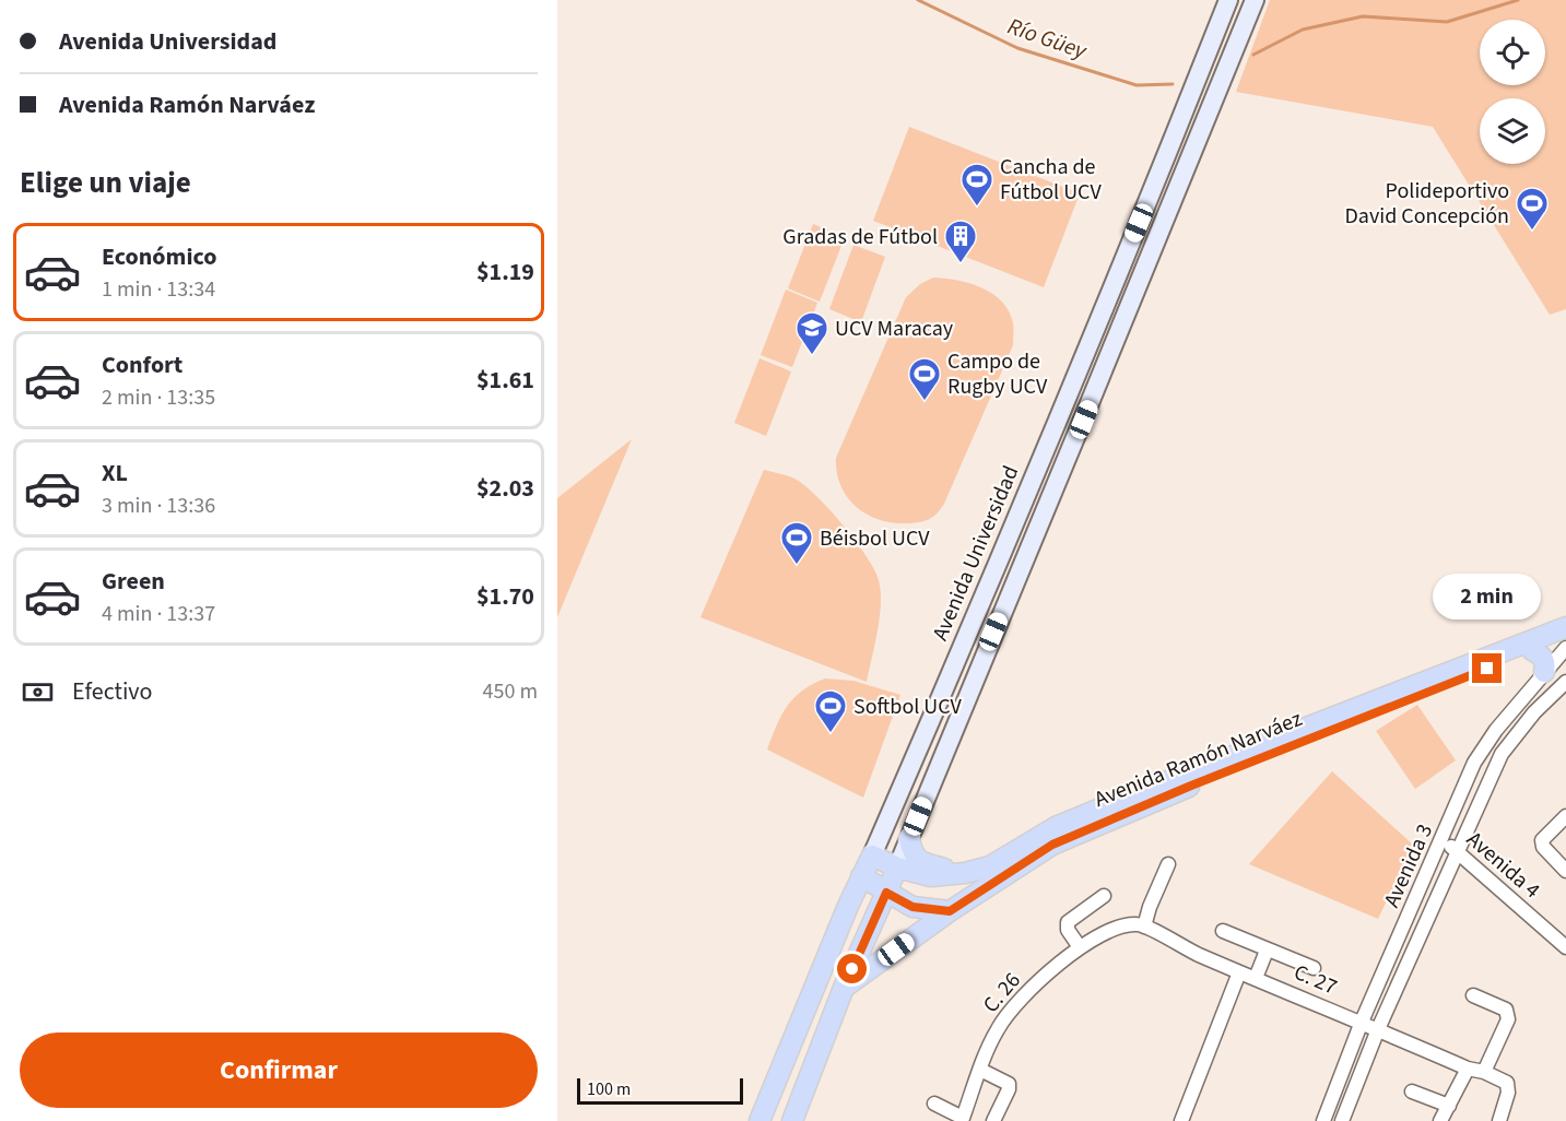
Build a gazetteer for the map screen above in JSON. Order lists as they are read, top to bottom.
{
  "streets": {
    "main road": ["Avenida Universidad", "Avenida Ramón Narváez"],
    "street": [
      "Avenida 4",
      "Avenida 3",
      "C. 27",
      "C. 26"
    ]
  },
  "crossings": [
    ["Avenida Universidad", "Avenida Ramón Narváez"],
    ["Avenida 4", "Avenida 3"],
    ["Avenida 3", "C. 27"],
    ["C. 27", "C. 26"]
  ],
  "water": ["Río Güey"],
  "places": {
    "sports": [
      "Cancha de Fútbol UCV",
      "Polideportivo David Concepción",
      "Campo de Rugby UCV",
      "Béisbol UCV",
      "Softbol UCV"
    ],
    "building": ["Gradas de Fútbol"],
    "school or university": ["UCV Maracay"]
  },
  "scale_bar": "100 m",
  "page": {
    "banner": ["Avenida Universidad", "Avenida Ramón Narváez"],
    "heading": "Elige un viaje",
    "list": [
      {
        "name": "Económico",
        "note": "1 min · 13:34",
        "value": "$1.19"
      },
      {
        "name": "Confort",
        "note": "2 min · 13:35",
        "value": "$1.61"
      },
      {
        "name": "XL",
        "note": "3 min · 13:36",
        "value": "$2.03"
      },
      {
        "name": "Green",
        "note": "4 min · 13:37",
        "value": "$1.70"
      }
    ],
    "bubble": "2 min",
    "pay": ["Efectivo", "450 m"],
    "buttons": "Confirmar",
    "scale": "100 m"
  }
}
